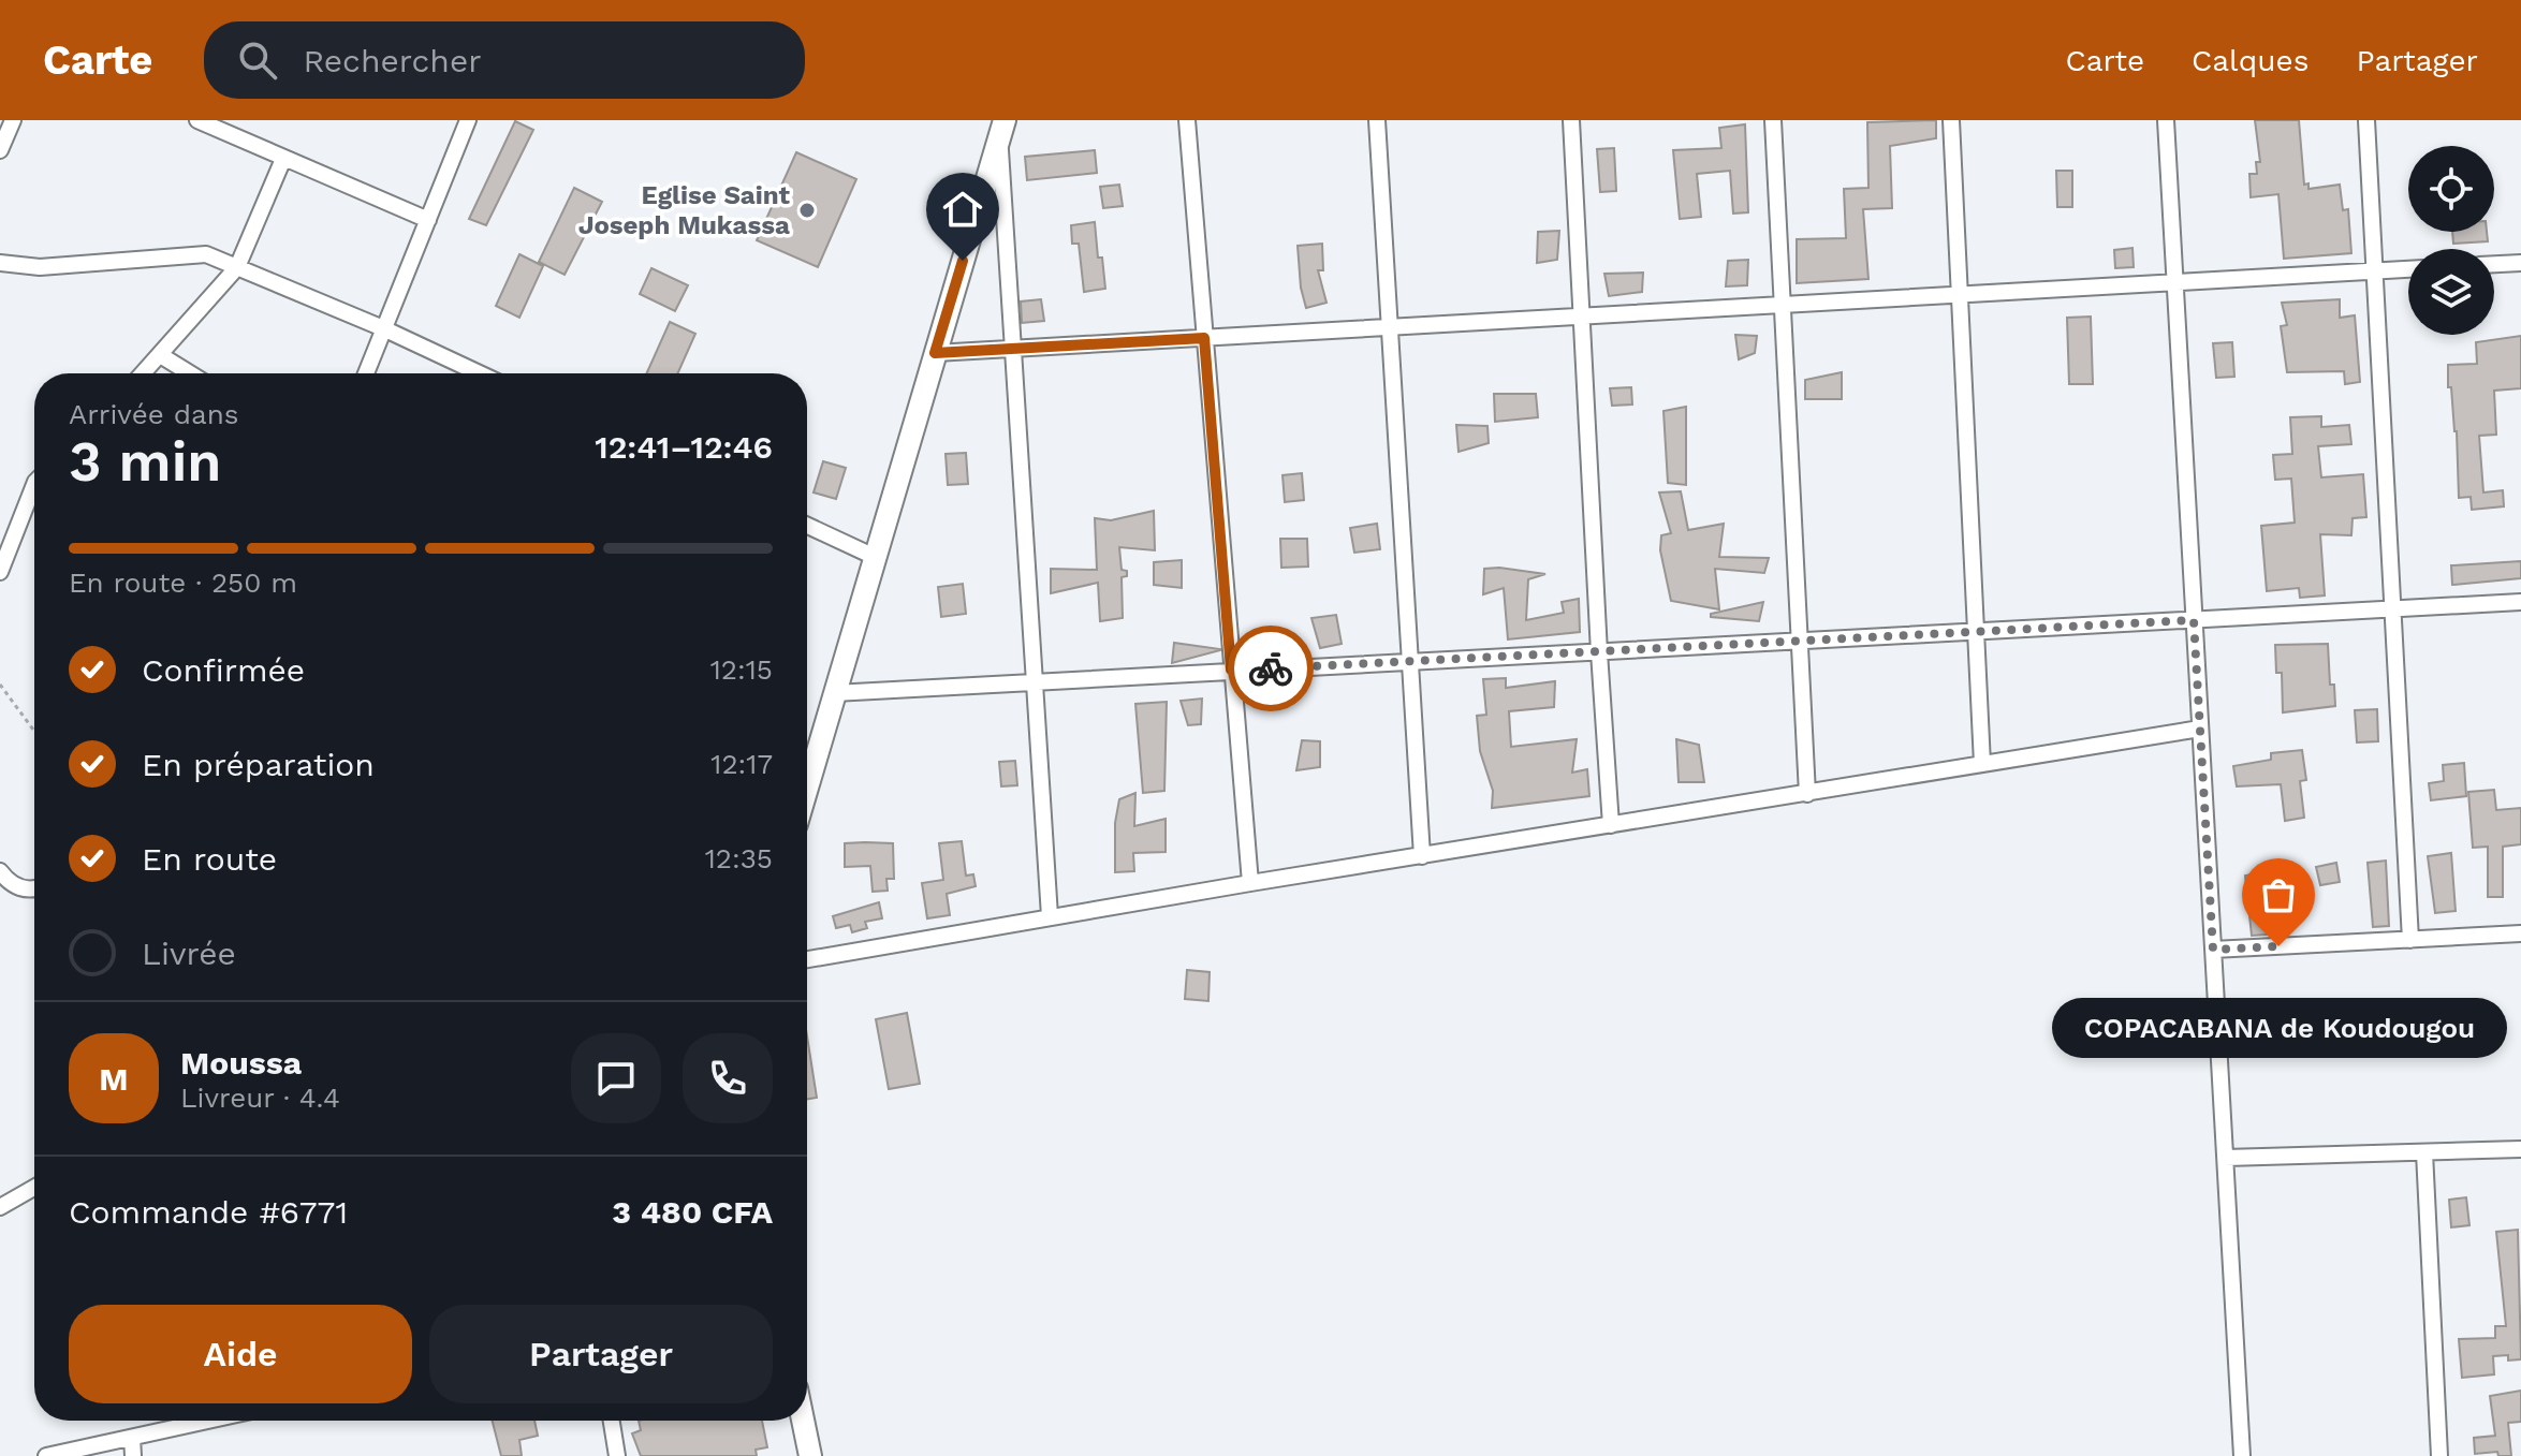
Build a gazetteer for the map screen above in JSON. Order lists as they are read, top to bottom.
{
  "places": ["Eglise Saint Joseph Mukassa", "COPACABANA de Koudougou"],
  "page": {
    "header": "Carte",
    "search": "Rechercher",
    "nav": ["Carte", "Calques", "Partager"],
    "heading": ["3 min", "Arrivée dans", "12:41–12:46"],
    "panel": [
      "Moussa",
      "Livreur · 4.4",
      "Commande #6771",
      "3 480 CFA"
    ],
    "bar": "En route · 250 m",
    "list": [
      ["Confirmée", "12:15"],
      ["En préparation", "12:17"],
      ["En route", "12:35"],
      "Livrée"
    ],
    "bubble": "COPACABANA de Koudougou",
    "round": "M",
    "buttons": ["Aide", "Partager"]
  }
}
